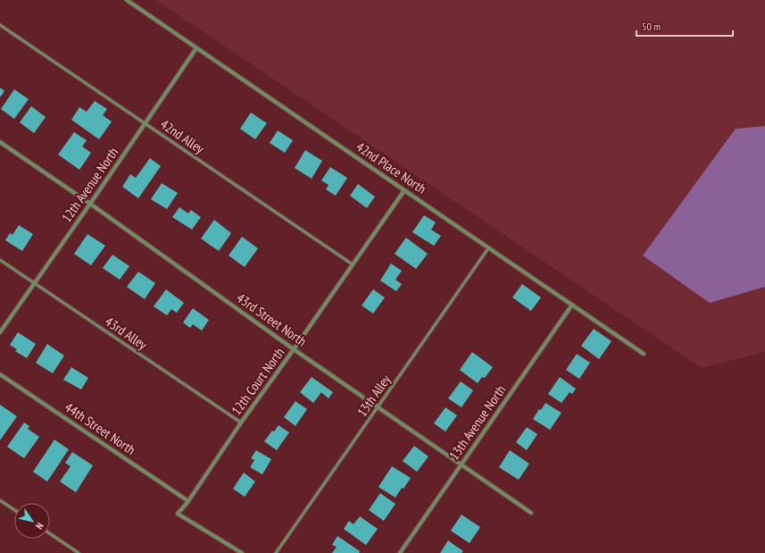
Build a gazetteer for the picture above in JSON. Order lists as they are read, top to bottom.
{
  "streets": {
    "street": [
      "42nd Place North",
      "12th Avenue North",
      "43rd Street North",
      "12th Court North",
      "13th Avenue North",
      "44th Street North"
    ],
    "lane": ["42nd Alley", "43rd Alley", "13th Alley"]
  },
  "crossings": [
    ["42nd Alley", "12th Avenue North"],
    ["42nd Alley", "12th Court North"],
    ["42nd Place North", "12th Avenue North"],
    ["42nd Place North", "12th Court North"],
    ["42nd Place North", "13th Alley"],
    ["42nd Place North", "13th Avenue North"],
    ["12th Avenue North", "43rd Street North"],
    ["12th Avenue North", "43rd Alley"],
    ["43rd Street North", "12th Court North"],
    ["43rd Street North", "13th Alley"],
    ["43rd Street North", "13th Avenue North"],
    ["43rd Alley", "12th Court North"],
    ["12th Court North", "44th Street North"]
  ],
  "scale_bar": "50 m",
  "north": "bottom right"
}
